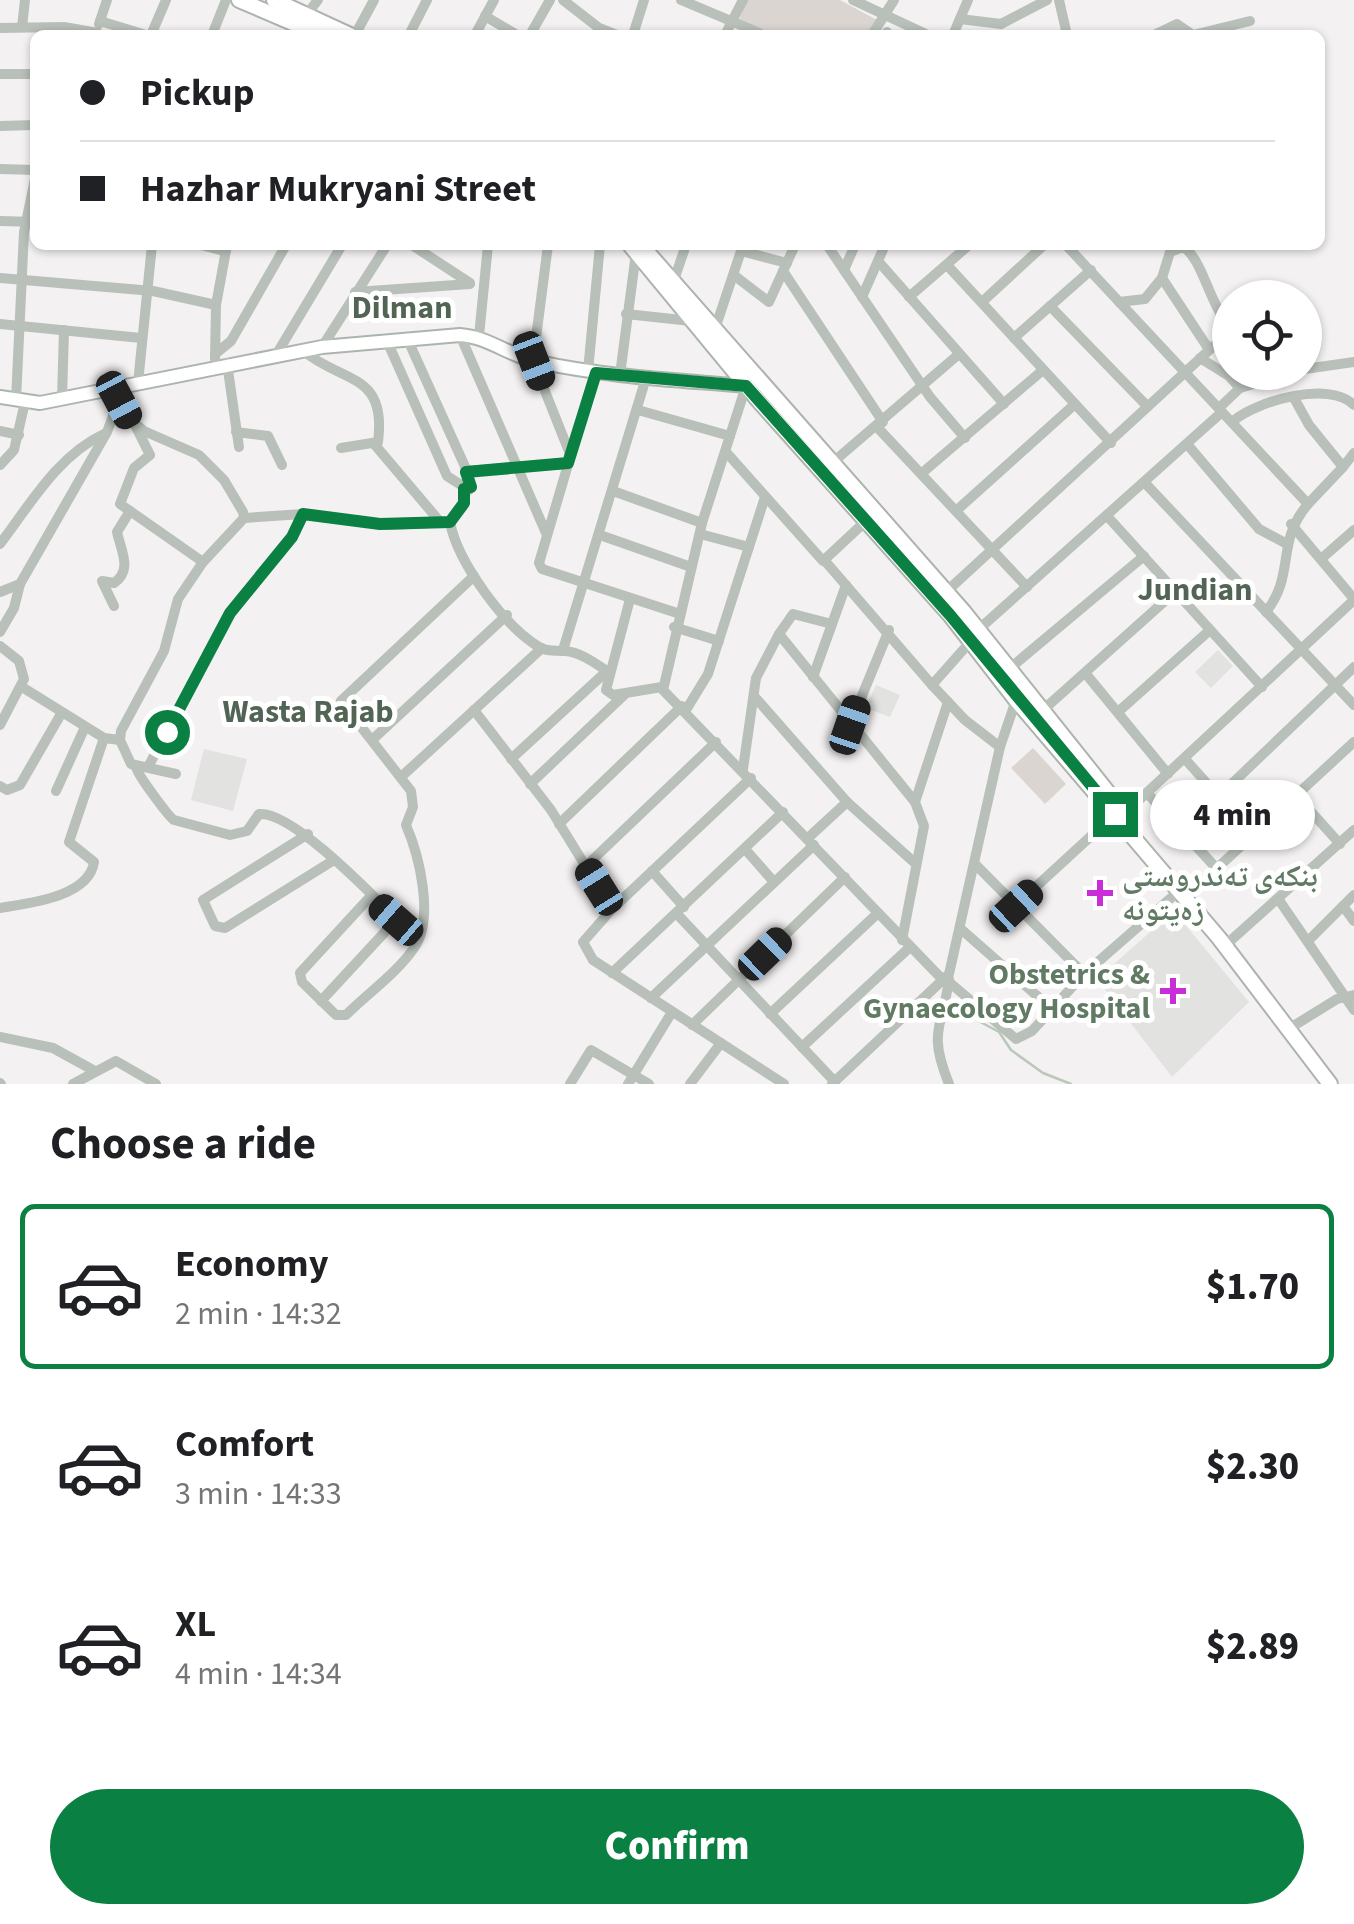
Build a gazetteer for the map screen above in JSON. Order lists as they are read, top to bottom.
{
  "districts": ["Dilman", "Jundian", "Wasta Rajab"],
  "places": {
    "health": ["بنکەی تەندروستی زەیتونە", "Obstetrics & Gynaecology Hospital"]
  },
  "page": {
    "banner": ["Pickup", "Hazhar Mukryani Street"],
    "bubble": "4 min",
    "heading": "Choose a ride",
    "list": [
      {
        "name": "Economy",
        "note": "2 min · 14:32",
        "value": "$1.70"
      },
      {
        "name": "Comfort",
        "note": "3 min · 14:33",
        "value": "$2.30"
      },
      {
        "name": "XL",
        "note": "4 min · 14:34",
        "value": "$2.89"
      }
    ],
    "buttons": "Confirm"
  }
}
